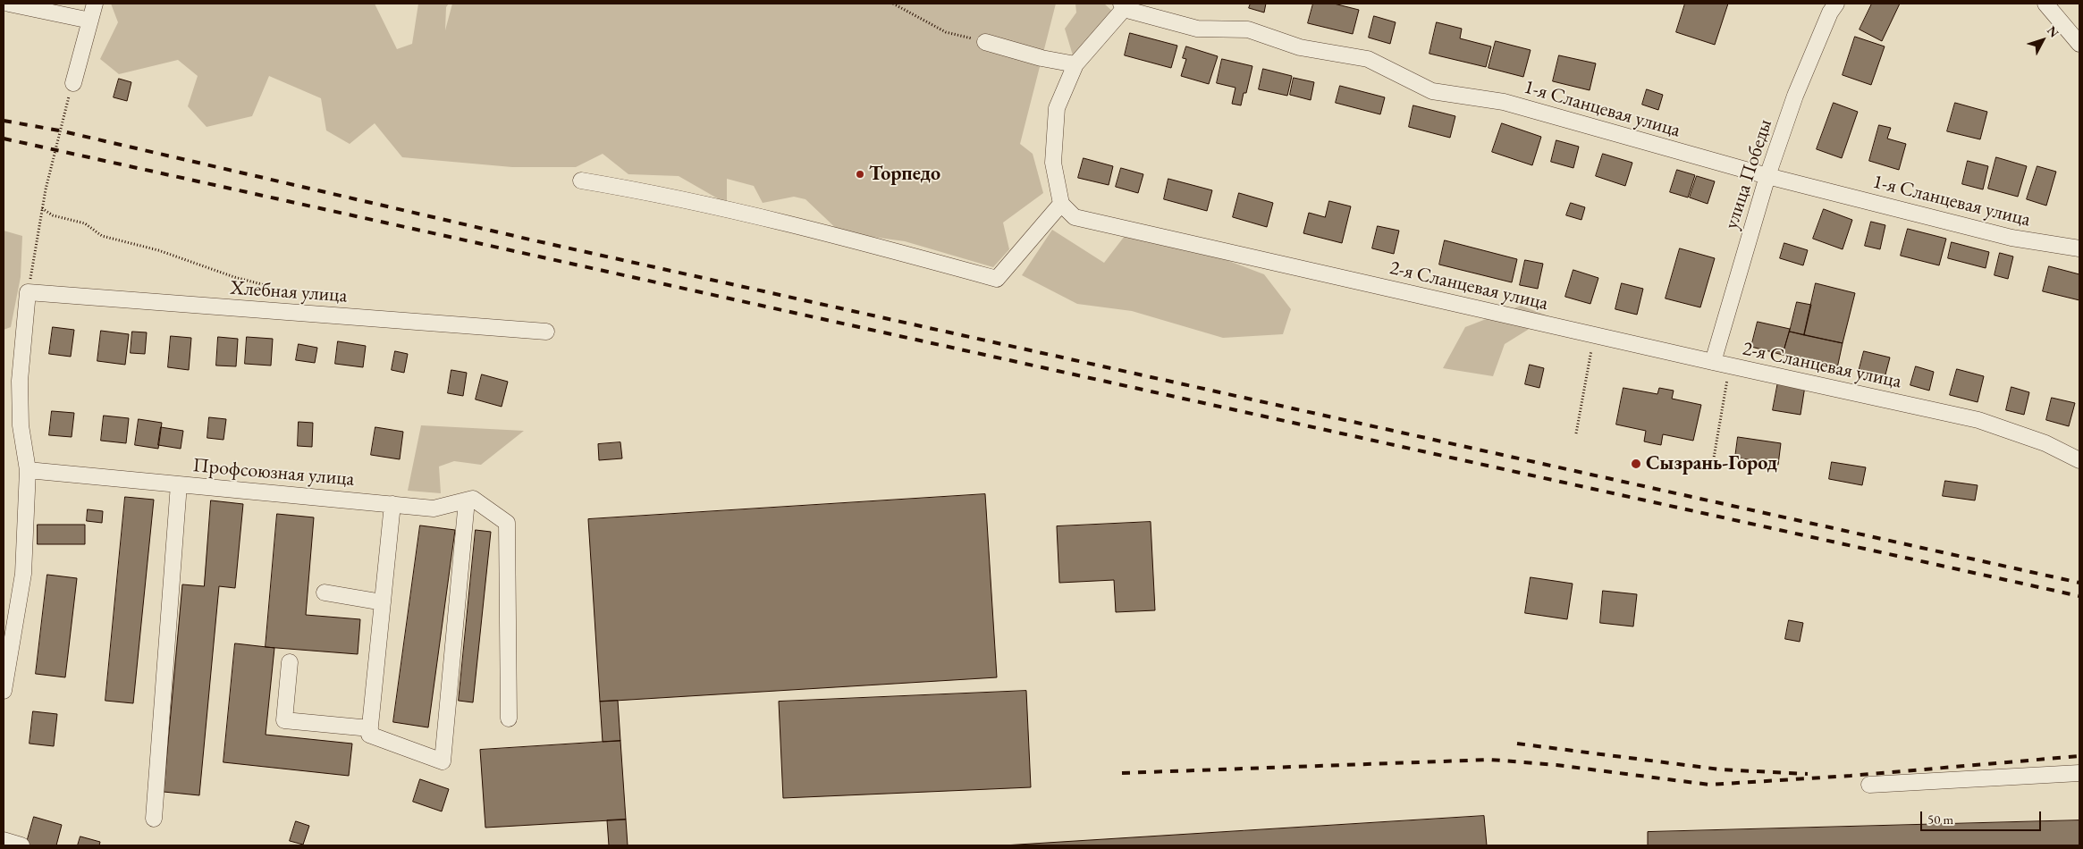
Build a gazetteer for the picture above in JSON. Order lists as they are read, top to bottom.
{
  "streets": {
    "street": [
      "1-я Сланцевая улица",
      "улица Победы",
      "2-я Сланцевая улица",
      "Хлебная улица",
      "Профсоюзная улица"
    ]
  },
  "crossings": [
    ["1-я Сланцевая улица", "улица Победы"],
    ["улица Победы", "2-я Сланцевая улица"]
  ],
  "places": ["Торпедо", "Сызрань-Город"],
  "scale_bar": "50 m",
  "north": "top right"
}
